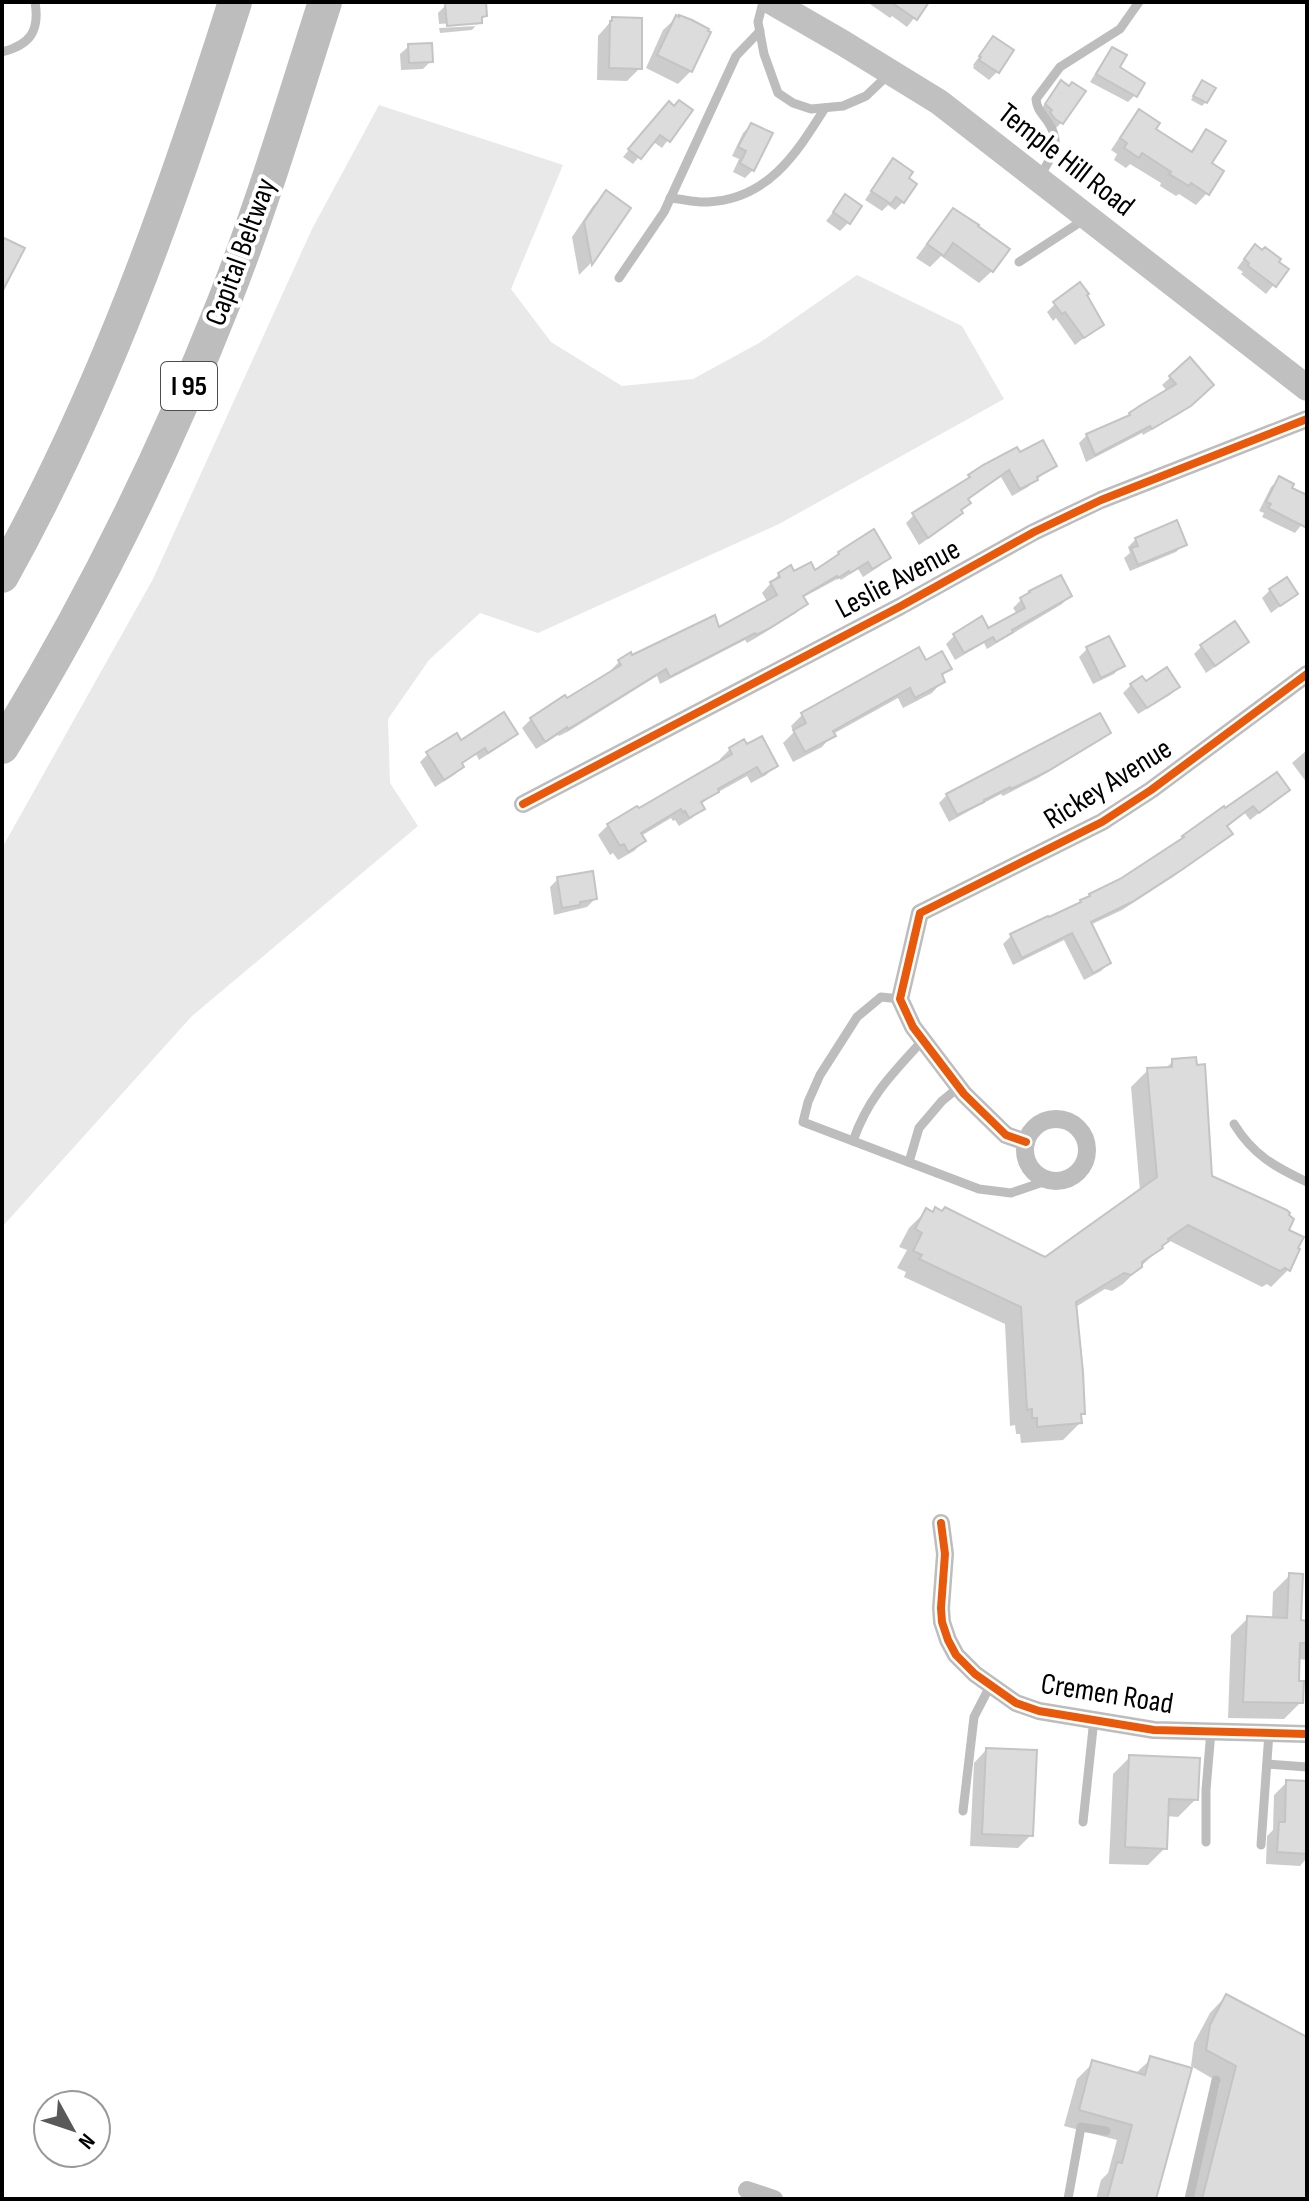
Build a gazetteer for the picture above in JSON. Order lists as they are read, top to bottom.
{
  "streets": {
    "highway": ["Capital Beltway", "I 95"],
    "main road": ["Temple Hill Road"],
    "street": ["Leslie Avenue", "Rickey Avenue", "Cremen Road"]
  },
  "north": "bottom right"
}
